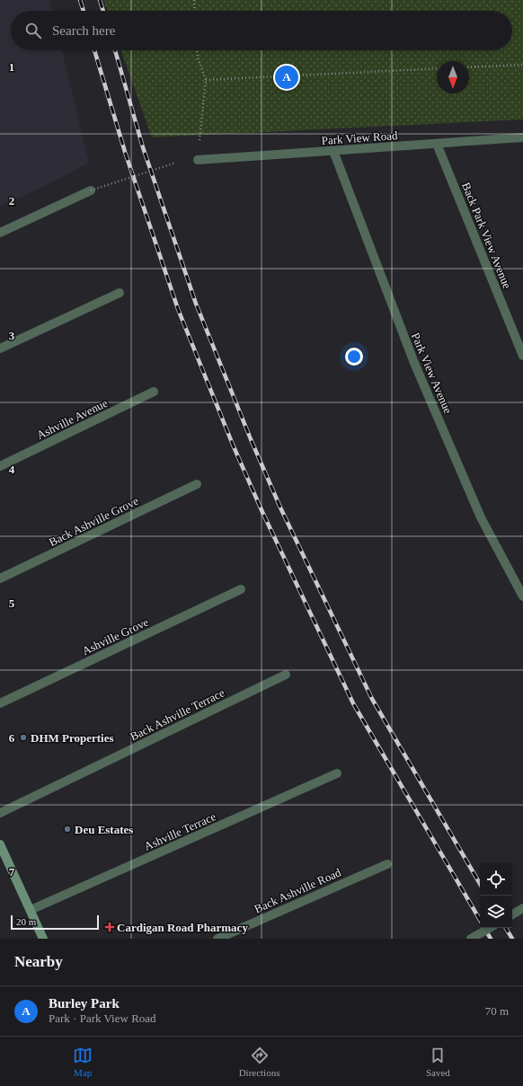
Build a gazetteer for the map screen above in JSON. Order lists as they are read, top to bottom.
{
  "streets": {
    "street": [
      "Park View Road",
      "Back Park View Avenue",
      "Park View Avenue",
      "Ashville Avenue",
      "Back Ashville Grove",
      "Ashville Grove",
      "Back Ashville Terrace",
      "Ashville Terrace",
      "Back Ashville Road"
    ]
  },
  "crossings": [
    ["Park View Road", "Back Park View Avenue"],
    ["Park View Road", "Park View Avenue"]
  ],
  "places": {
    "other": ["DHM Properties", "Deu Estates"],
    "health": ["Cardigan Road Pharmacy"]
  },
  "scale_bar": "20 m",
  "north": "bottom",
  "page": {
    "search": "Search here",
    "pins": "A",
    "scale": "20 m",
    "heading": "Nearby",
    "list": [
      {
        "mark": "A",
        "name": "Burley Park",
        "note": "Park · Park View Road",
        "value": "70 m"
      }
    ],
    "nav": ["Map", "Directions", "Saved"]
  },
  "grid": {
    "rows": [
      "1",
      "2",
      "3",
      "4",
      "5",
      "6",
      "7"
    ]
  }
}
